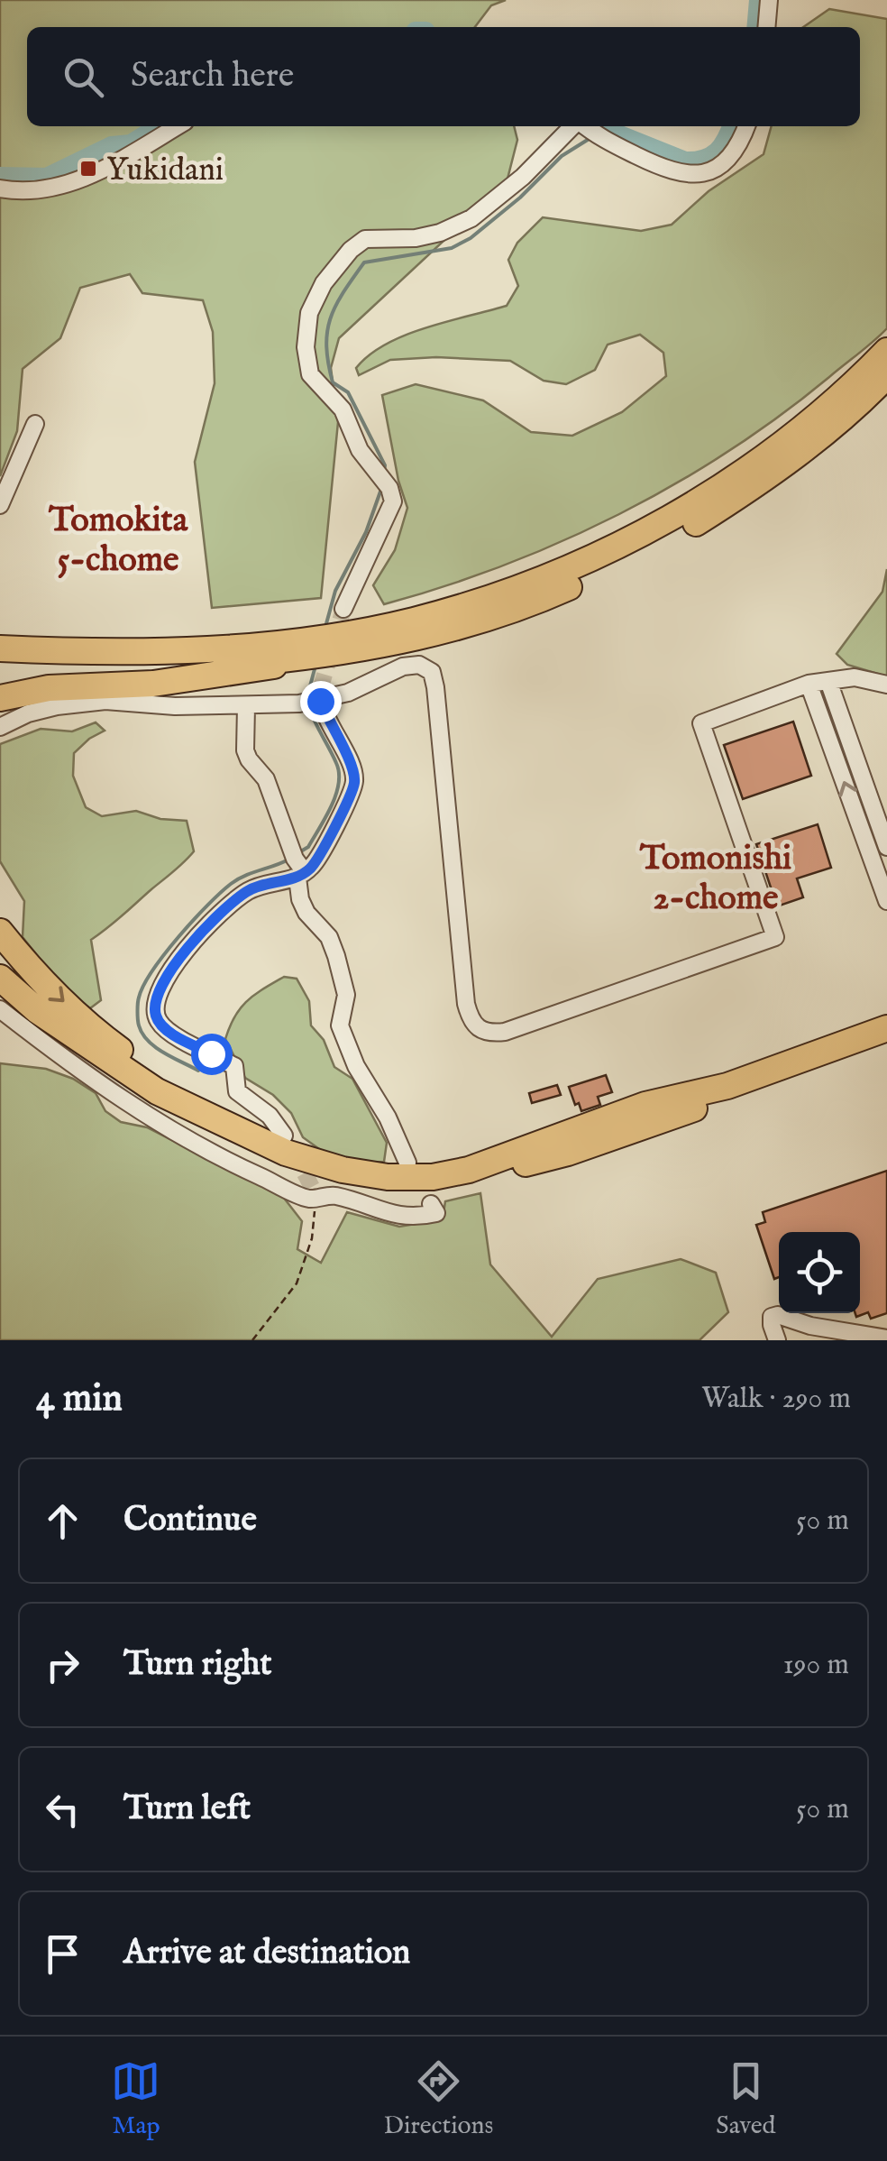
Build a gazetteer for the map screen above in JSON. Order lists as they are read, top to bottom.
{
  "districts": ["Tomokita 5-chome", "Tomonishi 2-chome"],
  "places": {
    "transit": ["Yukidani"]
  },
  "page": {
    "search": "Search here",
    "heading": ["4 min", "Walk · 290 m"],
    "list": [
      ["Continue", "50 m"],
      ["Turn right", "190 m"],
      ["Turn left", "50 m"],
      "Arrive at destination"
    ],
    "nav": ["Map", "Directions", "Saved"]
  }
}
